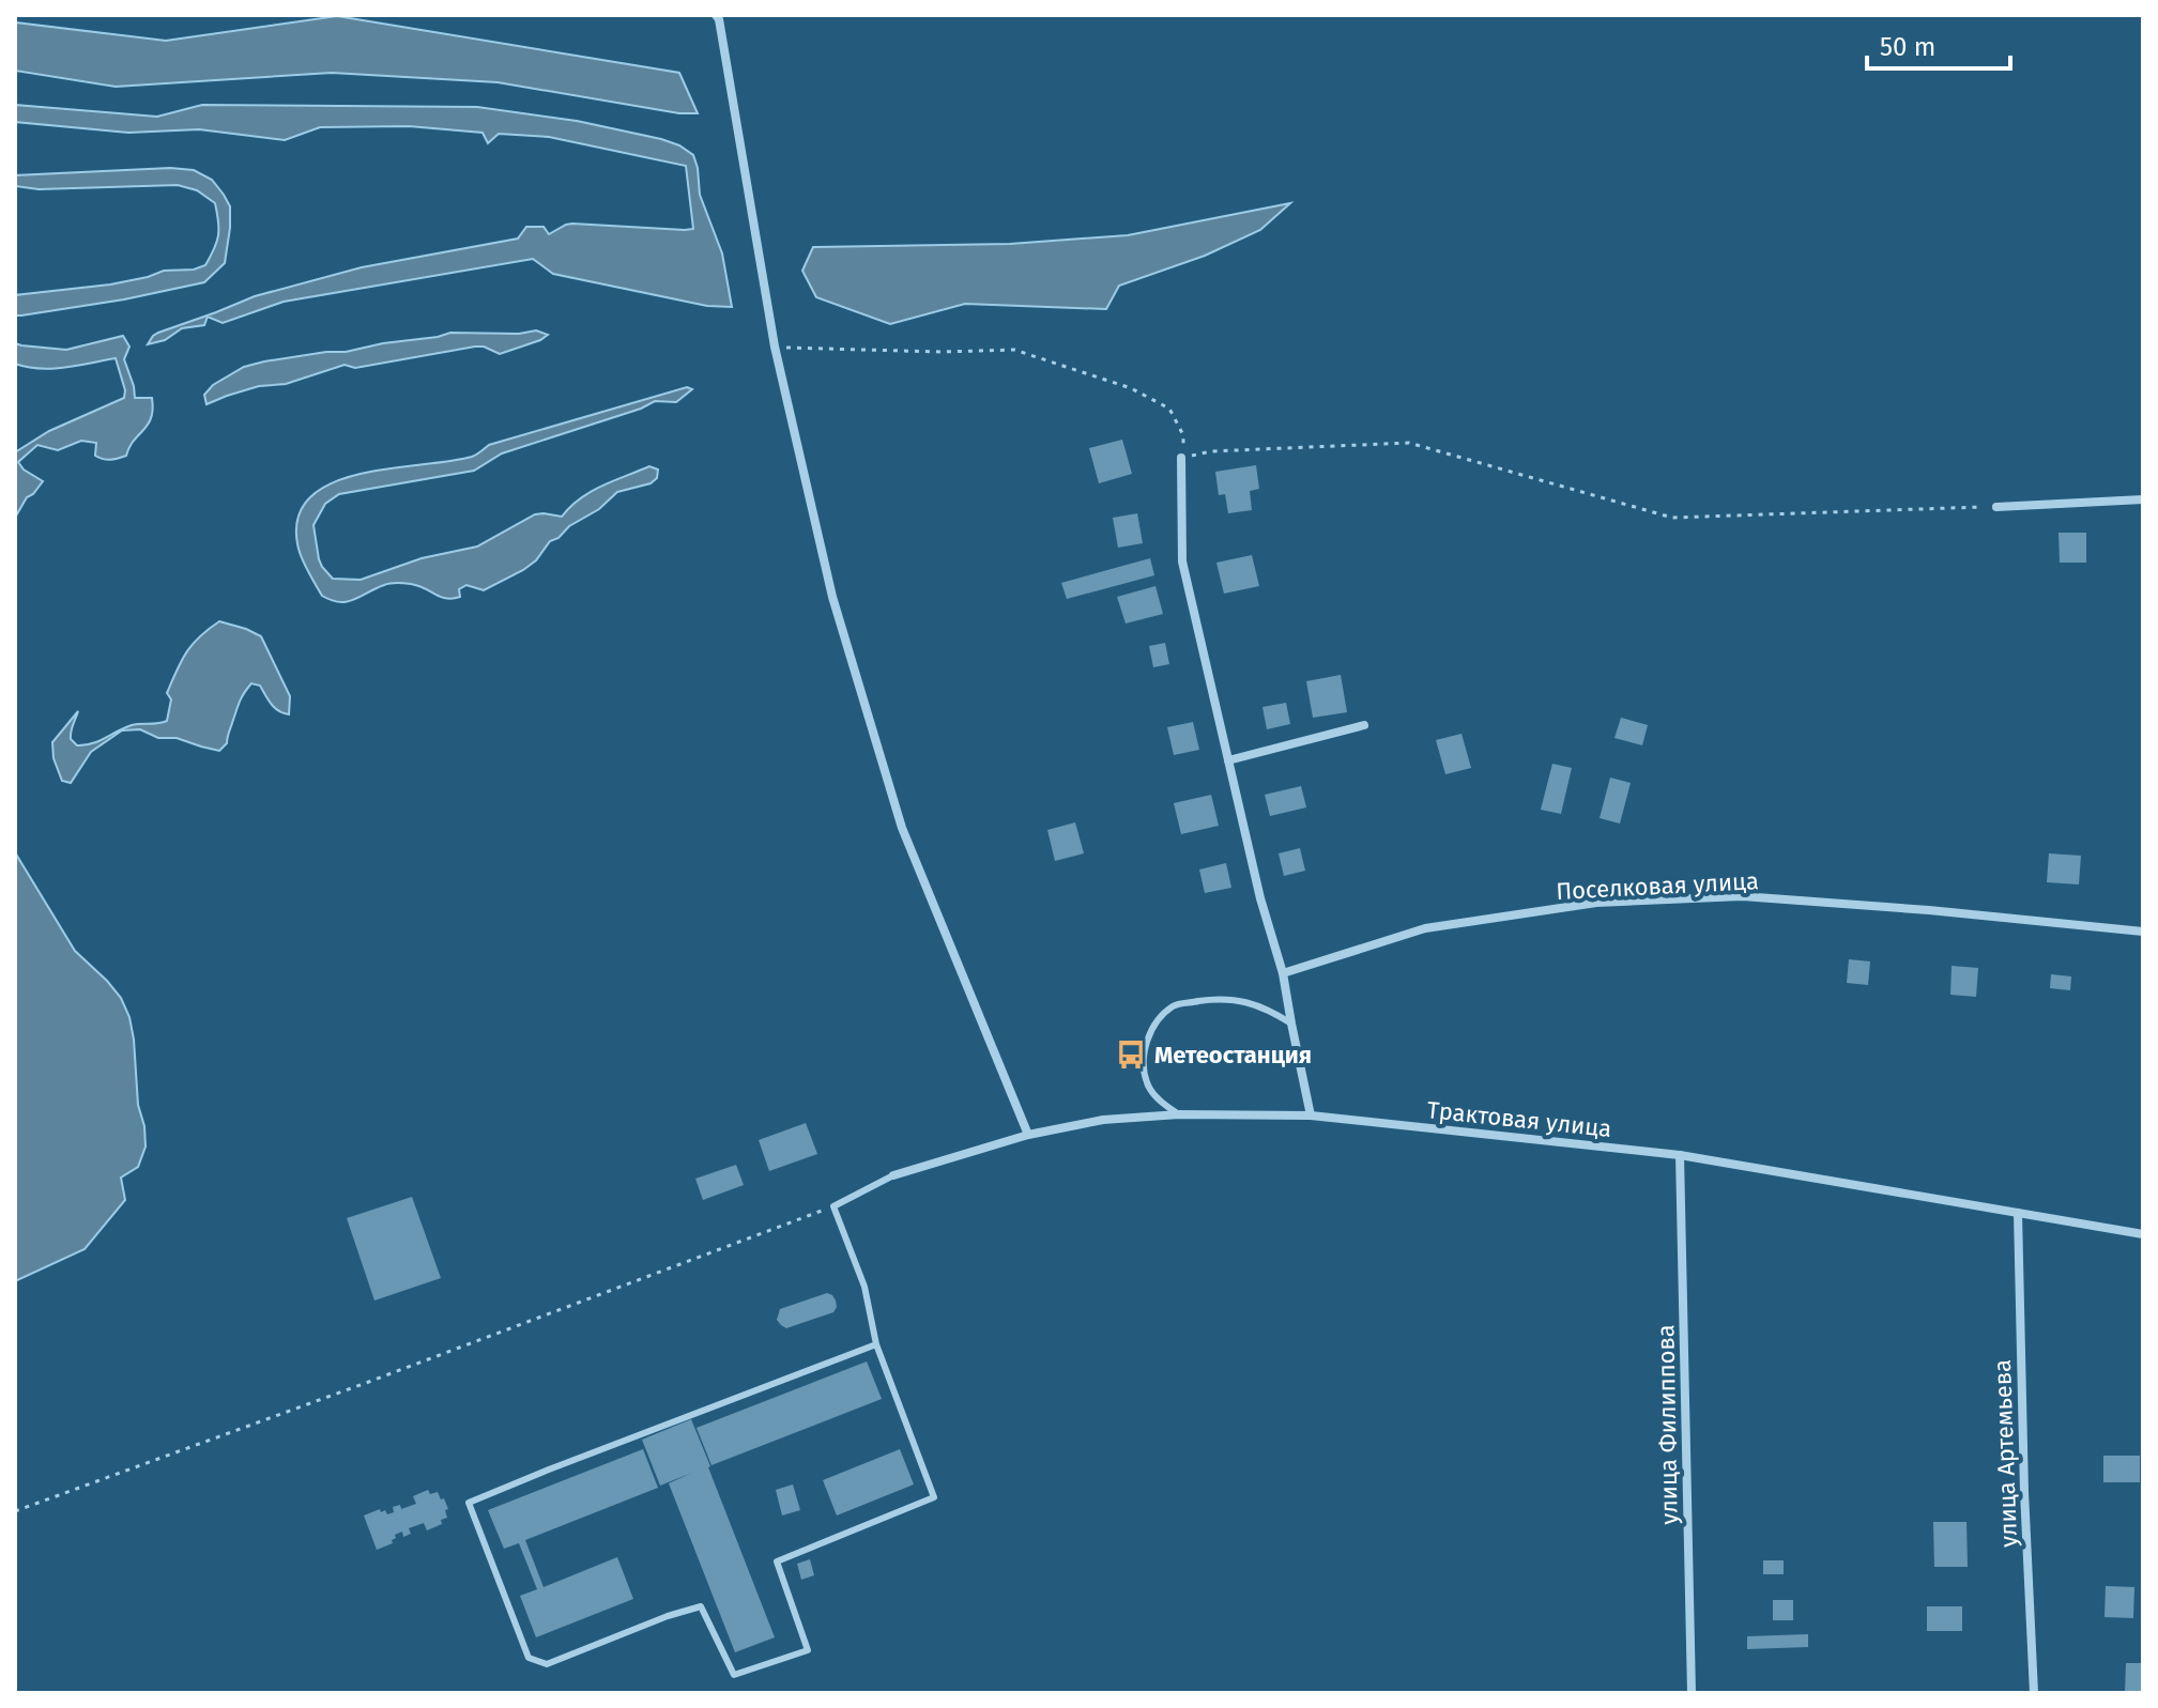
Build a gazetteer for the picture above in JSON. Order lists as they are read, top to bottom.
{
  "streets": {
    "street": [
      "Поселковая улица",
      "Трактовая улица",
      "улица Филиппова",
      "улица Артемьева"
    ]
  },
  "crossings": [
    ["Трактовая улица", "улица Филиппова"],
    ["Трактовая улица", "улица Артемьева"]
  ],
  "places": {
    "bus stop": ["Метеостанция"]
  },
  "scale_bar": "50 m"
}
